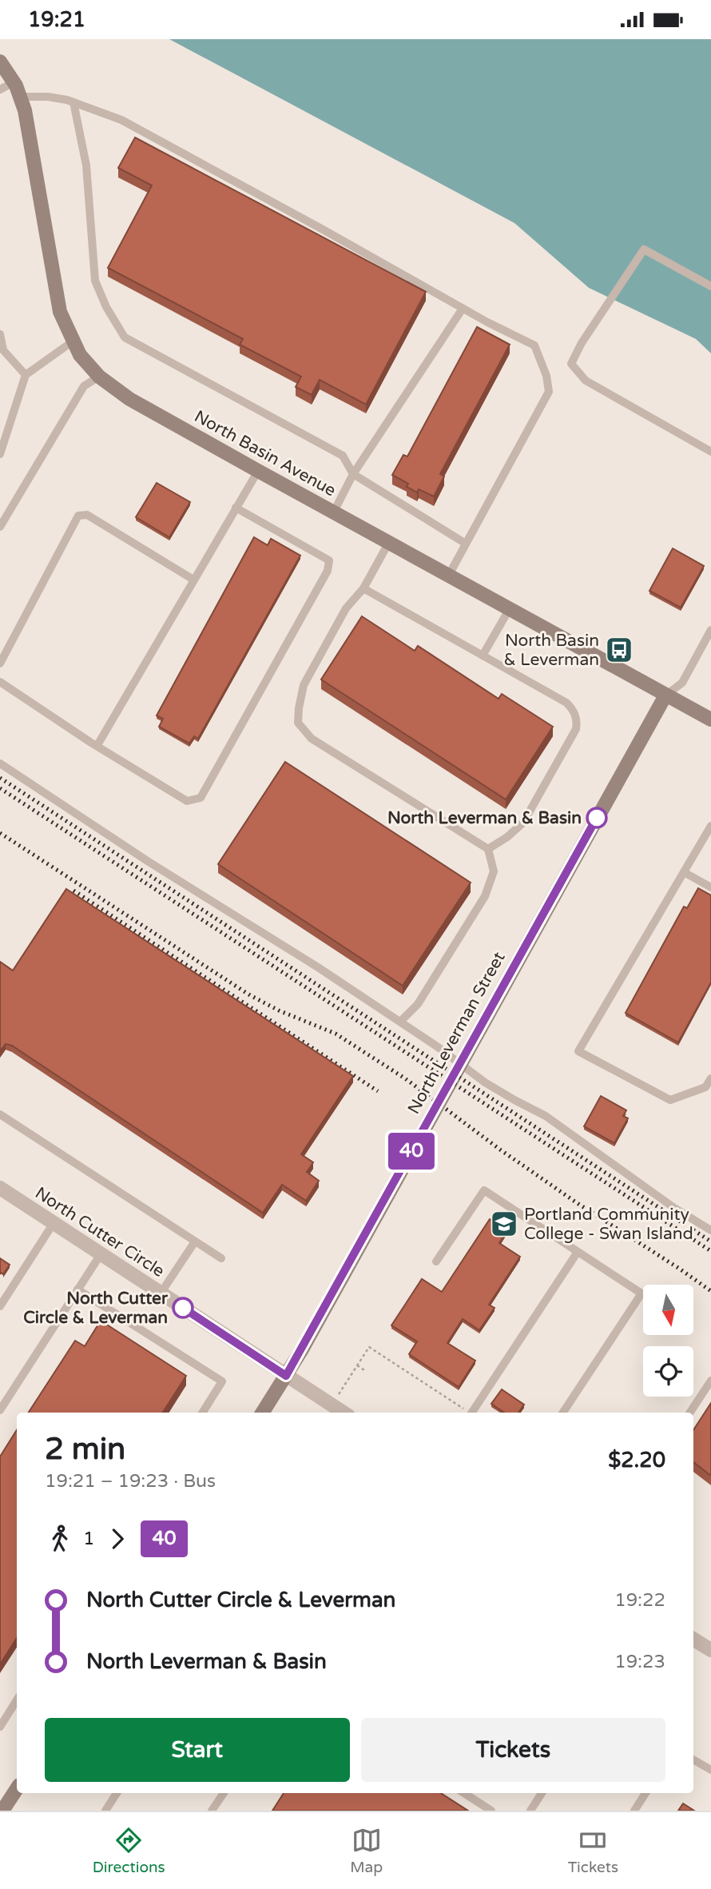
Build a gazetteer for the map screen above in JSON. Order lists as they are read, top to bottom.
{
  "streets": {
    "main road": ["North Basin Avenue", "North Leverman Street"],
    "street": ["North Cutter Circle"]
  },
  "crossings": [
    ["North Basin Avenue", "North Leverman Street"],
    ["North Leverman Street", "North Cutter Circle"]
  ],
  "places": {
    "bus stop": ["North Basin & Leverman"],
    "other": ["North Leverman & Basin", "North Cutter Circle & Leverman"],
    "school or university": ["Portland Community College - Swan Island"]
  },
  "lines": ["bus line 40"],
  "north": "bottom",
  "page": {
    "status": "19:21",
    "on_map": "40",
    "heading": ["2 min", "19:21 – 19:23 · Bus", "$2.20"],
    "legs": ["1", "40"],
    "list": [
      {
        "name": "North Cutter Circle & Leverman",
        "value": "19:22"
      },
      {
        "name": "North Leverman & Basin",
        "value": "19:23"
      }
    ],
    "buttons": ["Start", "Tickets"],
    "tabs": ["Directions", "Map", "Tickets"]
  }
}
